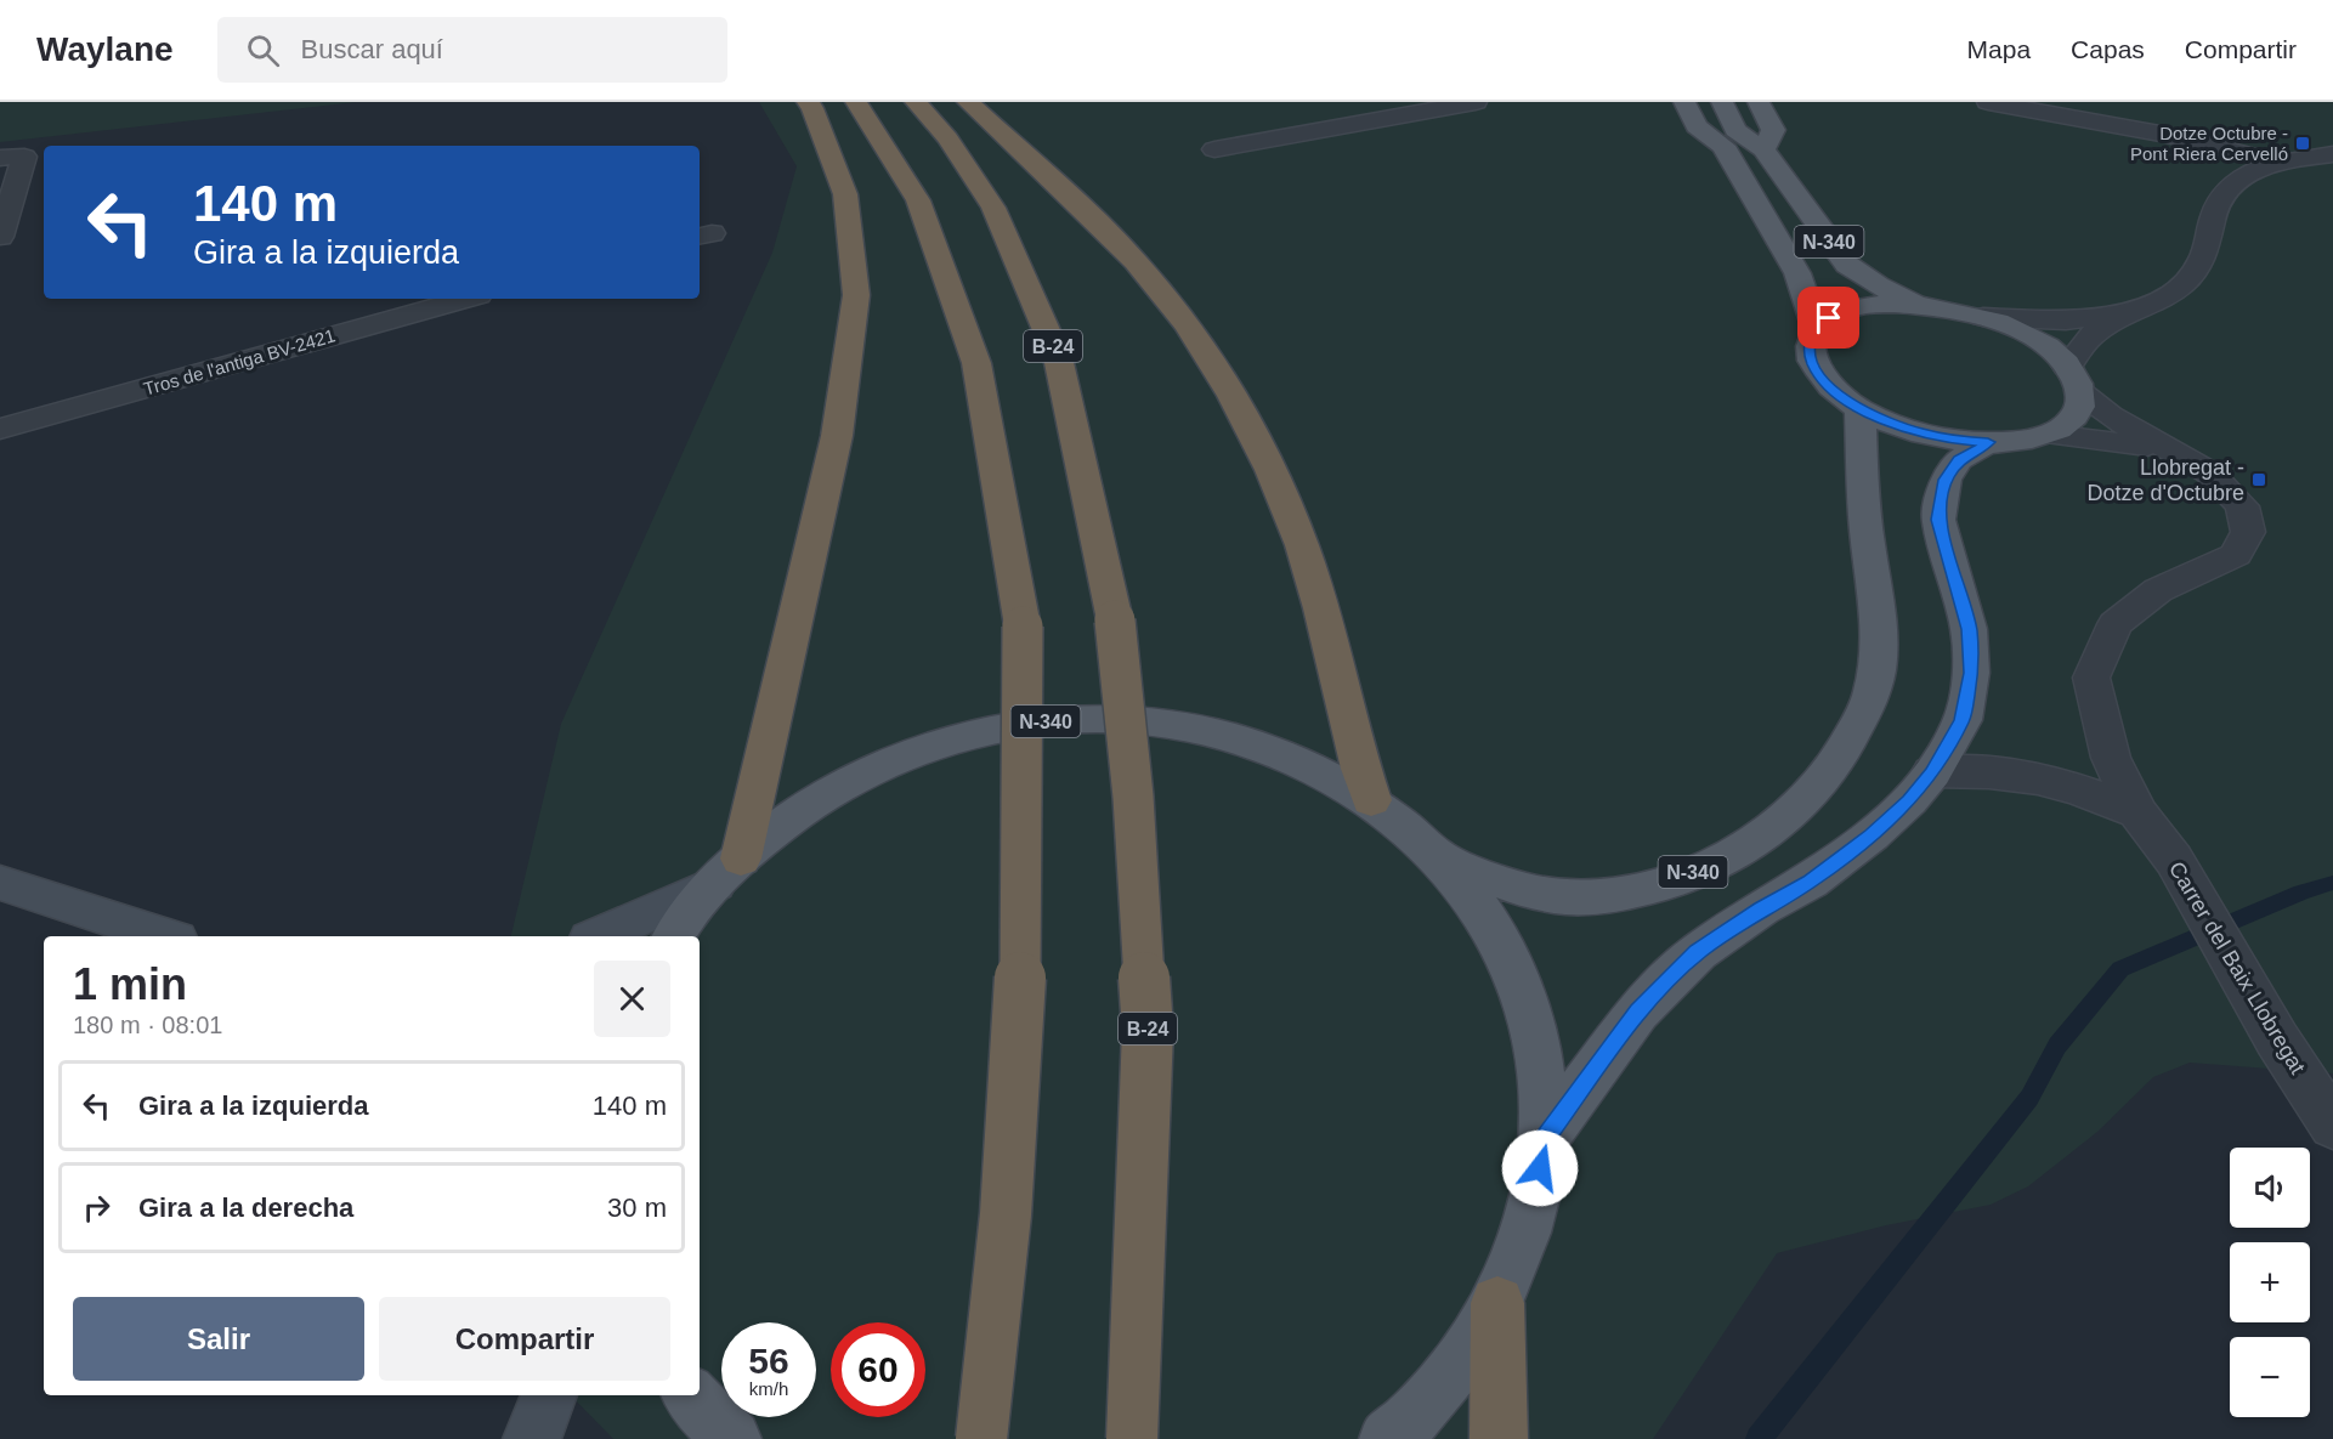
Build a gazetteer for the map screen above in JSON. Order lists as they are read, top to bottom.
{
  "streets": {
    "highway": ["B-24"],
    "main road": ["N-340"],
    "street": ["Tros de l'antiga BV-2421", "Carrer del Baix Llobregat"]
  },
  "crossings": [
    ["N-340", "Carrer del Baix Llobregat"]
  ],
  "places": {
    "transit": ["Dotze Octubre - Pont Riera Cervelló", "Llobregat - Dotze d'Octubre"]
  },
  "page": {
    "header": "Waylane",
    "search": "Buscar aquí",
    "nav": ["Mapa", "Capas", "Compartir"],
    "turn": ["140 m", "Gira a la izquierda"],
    "heading": ["1 min", "180 m · 08:01"],
    "list": [
      {
        "name": "Gira a la izquierda",
        "value": "140 m"
      },
      {
        "name": "Gira a la derecha",
        "value": "30 m"
      }
    ],
    "map_buttons": ["+", "−"],
    "buttons": ["Salir", "Compartir"],
    "speed": "56 km/h",
    "limit": "60"
  }
}
